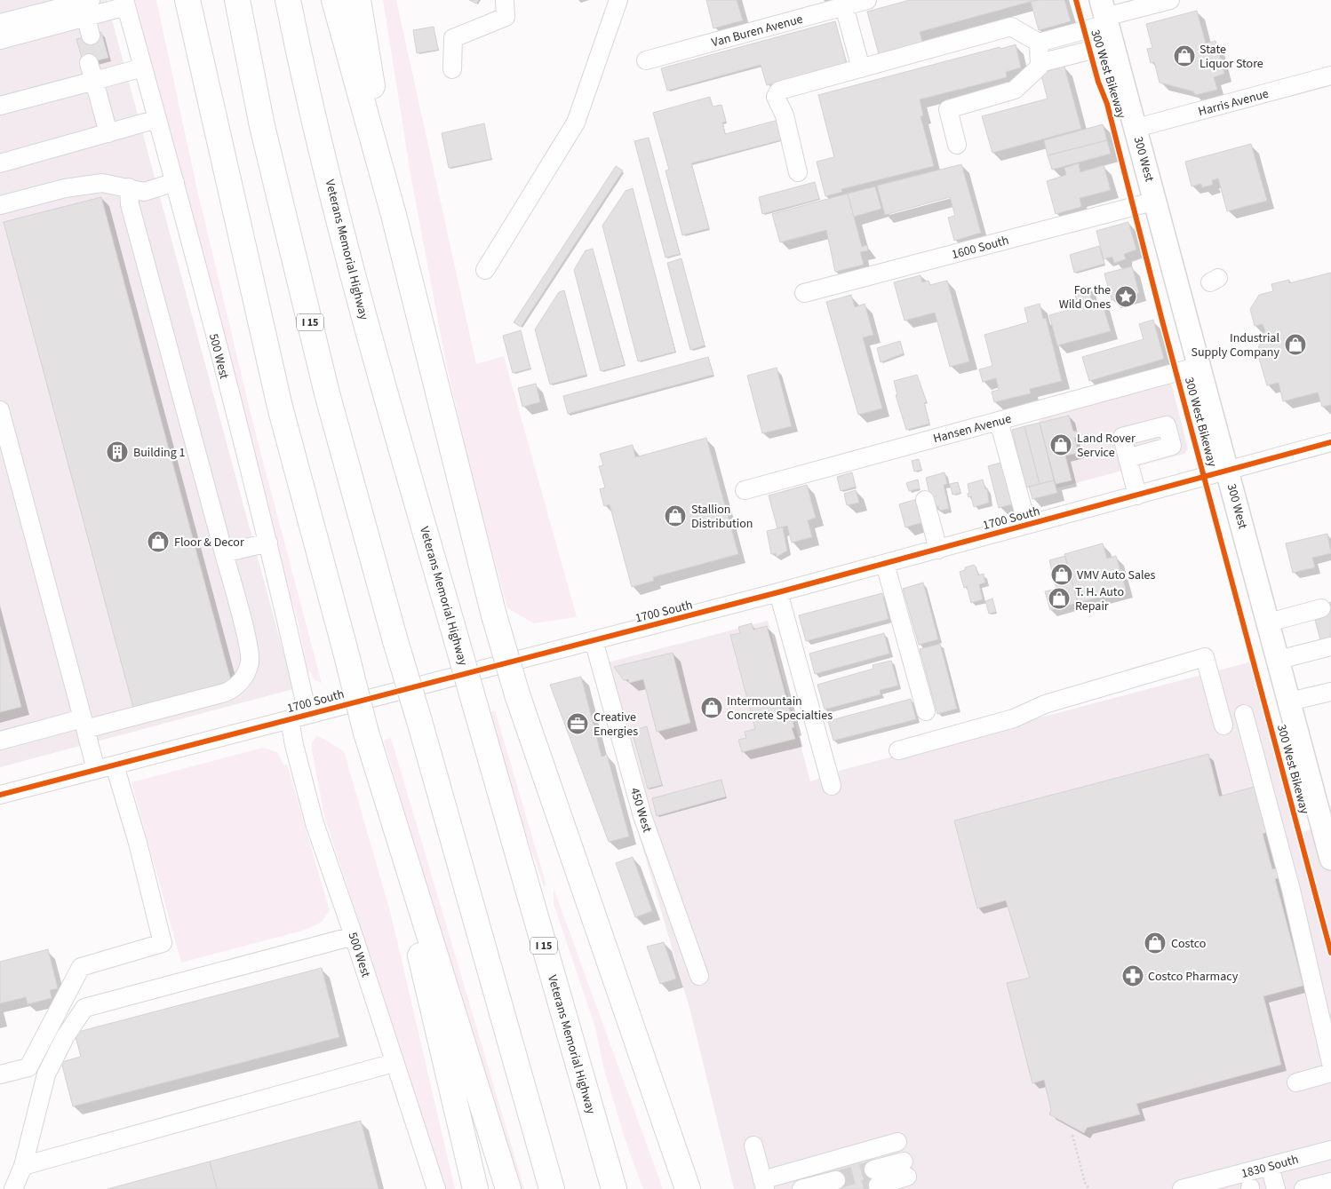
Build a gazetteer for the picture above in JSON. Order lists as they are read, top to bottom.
{
  "streets": {
    "highway": ["Veterans Memorial Highway", "I 15"],
    "main road": ["300 West"],
    "street": [
      "Van Buren Avenue",
      "Harris Avenue",
      "1600 South",
      "500 West",
      "Hansen Avenue",
      "1700 South",
      "450 West",
      "1830 South"
    ],
    "cycle path": ["300 West Bikeway"]
  },
  "crossings": [
    ["Harris Avenue", "300 West"],
    ["300 West", "1600 South"],
    ["300 West", "Hansen Avenue"],
    ["300 West", "1700 South"],
    ["500 West", "1700 South"],
    ["1700 South", "450 West"]
  ],
  "places": {
    "shop": [
      "State Liquor Store",
      "Industrial Supply Company",
      "Land Rover Service",
      "Stallion Distribution",
      "Floor & Decor",
      "VMV Auto Sales",
      "T. H. Auto Repair",
      "Intermountain Concrete Specialties",
      "Costco"
    ],
    "place": ["For the Wild Ones"],
    "building": ["Building 1"],
    "office": ["Creative Energies"],
    "pharmacy": ["Costco Pharmacy"]
  }
}
